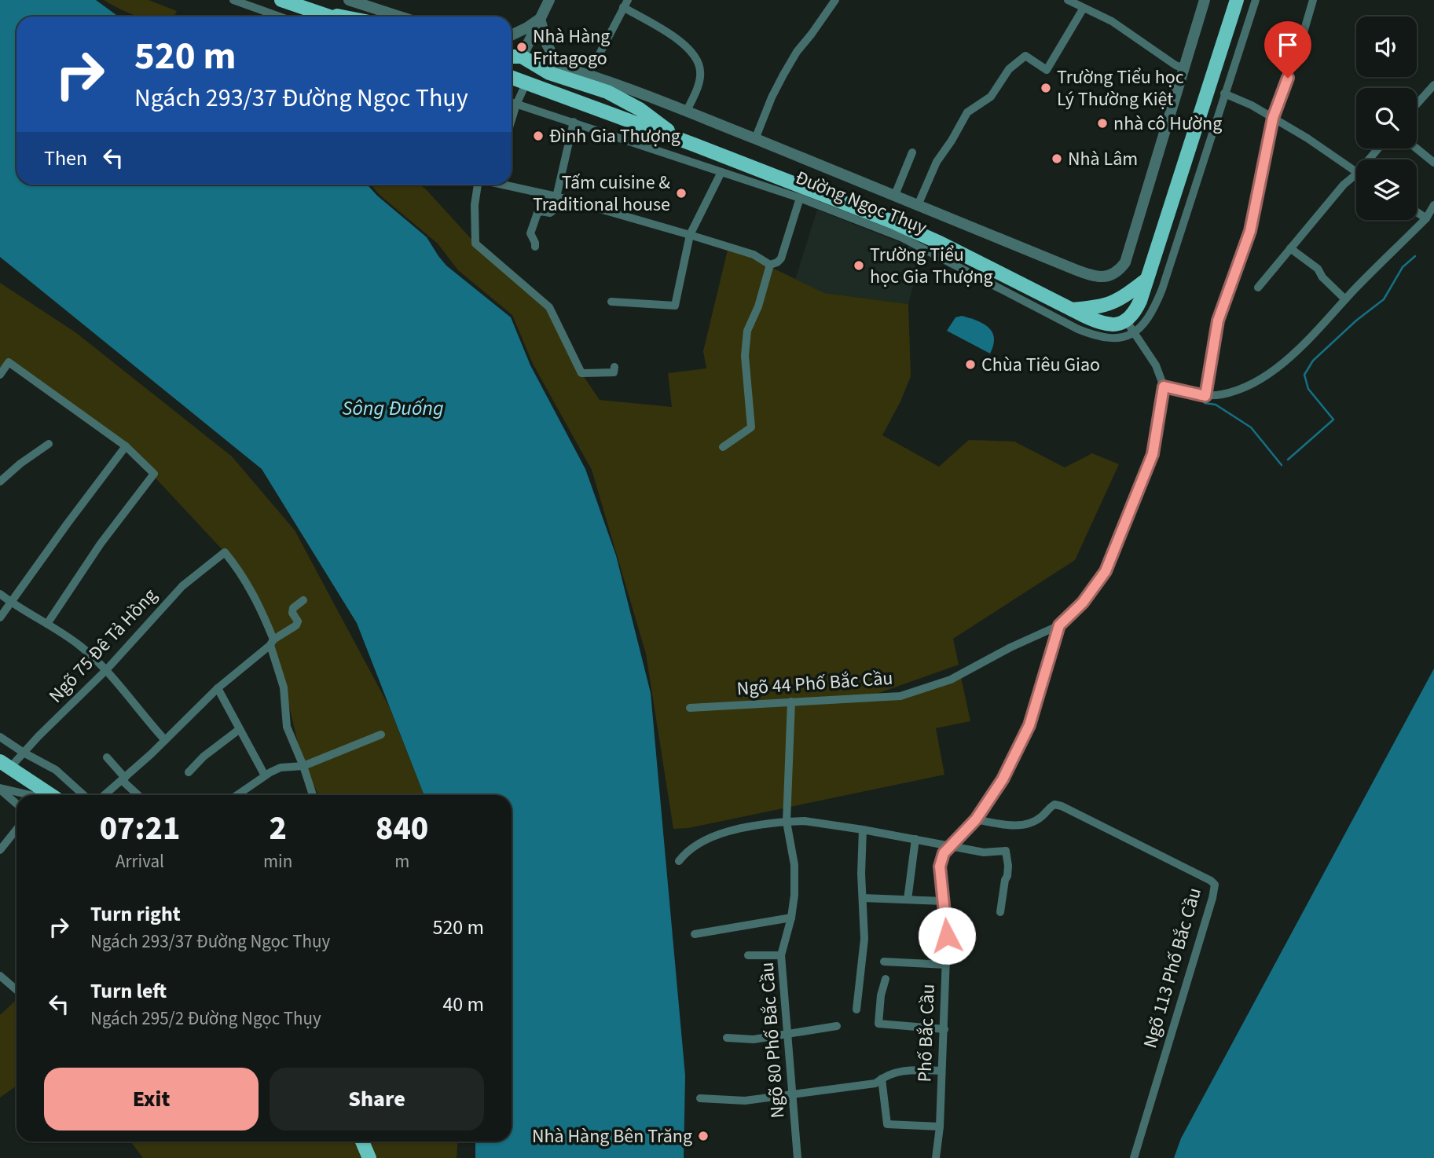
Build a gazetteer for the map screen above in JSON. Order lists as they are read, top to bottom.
{
  "streets": {
    "main road": ["Đường Ngọc Thụy"],
    "street": [
      "Ngõ 75 Đê Tả Hồng",
      "Ngõ 44 Phố Bắc Cầu",
      "Ngõ 113 Phố Bắc Cầu",
      "Phố Bắc Cầu",
      "Ngõ 80 Phố Bắc Cầu"
    ]
  },
  "crossings": [
    ["Ngõ 44 Phố Bắc Cầu", "Phố Bắc Cầu"],
    ["Ngõ 44 Phố Bắc Cầu", "Ngõ 80 Phố Bắc Cầu"],
    ["Ngõ 113 Phố Bắc Cầu", "Phố Bắc Cầu"]
  ],
  "water": ["Sông Đuống"],
  "places": [
    "Nhà Hàng Fritagogo",
    "Trường Tiểu học Lý Thường Kiệt",
    "nhà cô Hường",
    "Đình Gia Thượng",
    "Nhà Lâm",
    "Tấm cuisine & Traditional house",
    "Trường Tiểu học Gia Thượng",
    "Chùa Tiêu Giao",
    "Nhà Hàng Bên Trăng"
  ],
  "page": {
    "turn": ["520 m", "Ngách 293/37 Đường Ngọc Thụy"],
    "then": "Then",
    "eta": [
      "07:21",
      "Arrival",
      "2",
      "min",
      "840",
      "m"
    ],
    "list": [
      {
        "name": "Turn right",
        "note": "Ngách 293/37 Đường Ngọc Thụy",
        "value": "520 m"
      },
      {
        "name": "Turn left",
        "note": "Ngách 295/2 Đường Ngọc Thụy",
        "value": "40 m"
      }
    ],
    "buttons": ["Exit", "Share"]
  }
}
